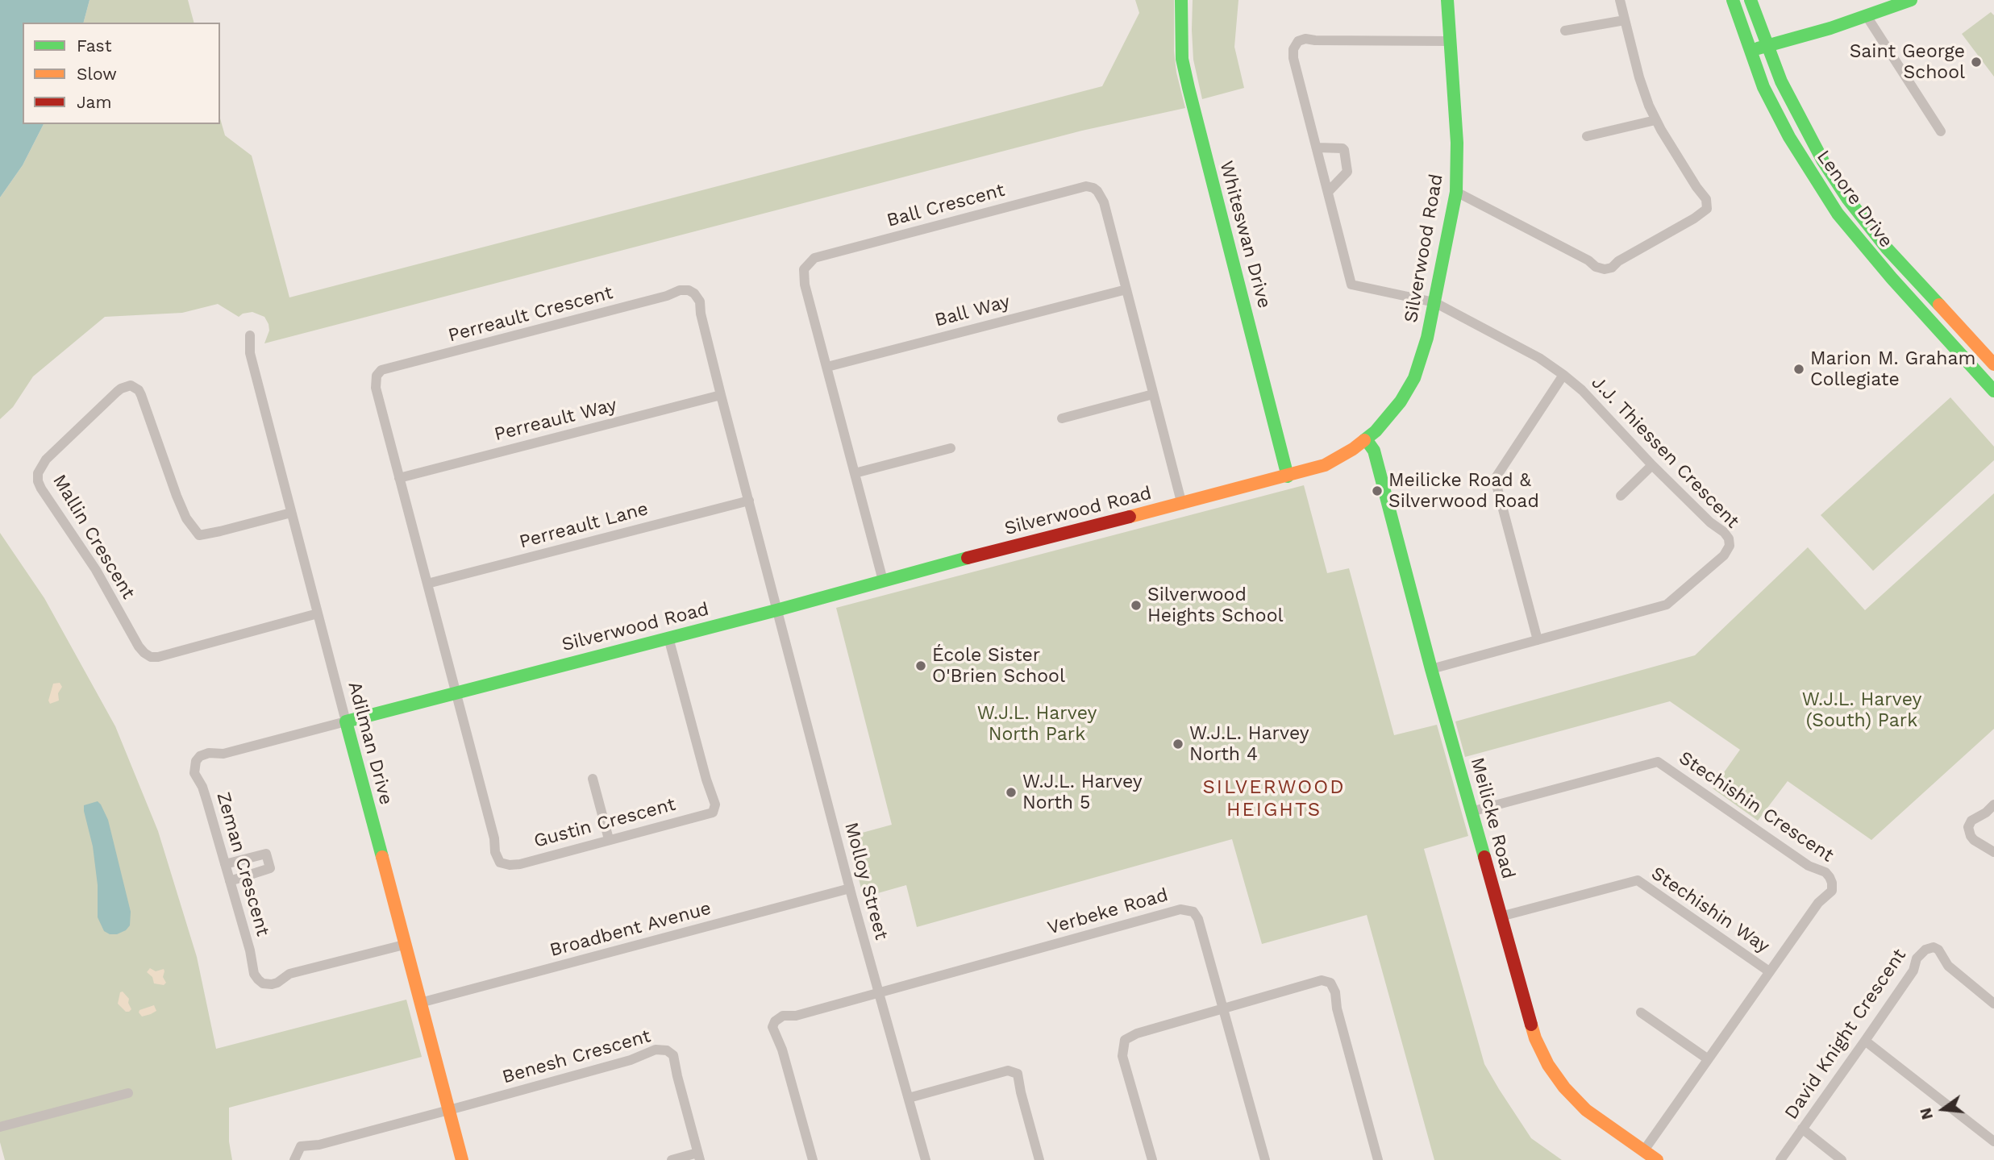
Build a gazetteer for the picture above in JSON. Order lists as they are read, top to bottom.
{
  "streets": {
    "street": [
      "Lenore Drive",
      "Ball Crescent",
      "Whiteswan Drive",
      "Silverwood Road",
      "Ball Way",
      "Perreault Crescent",
      "Perreault Way",
      "J.J. Thiessen Crescent",
      "Perreault Lane",
      "Mallin Crescent",
      "Adilman Drive",
      "Stechishin Crescent",
      "Meilicke Road",
      "Gustin Crescent",
      "Zeman Crescent",
      "Molloy Street",
      "Stechishin Way",
      "Verbeke Road",
      "Broadbent Avenue",
      "David Knight Crescent",
      "Benesh Crescent"
    ]
  },
  "crossings": [
    ["Ball Crescent", "Silverwood Road"],
    ["Ball Crescent", "Ball Way"],
    ["Whiteswan Drive", "Silverwood Road"],
    ["Silverwood Road", "Perreault Crescent"],
    ["Silverwood Road", "J.J. Thiessen Crescent"],
    ["Silverwood Road", "Adilman Drive"],
    ["Silverwood Road", "Meilicke Road"],
    ["Silverwood Road", "Gustin Crescent"],
    ["Silverwood Road", "Zeman Crescent"],
    ["Silverwood Road", "Molloy Street"],
    ["Perreault Crescent", "Perreault Way"],
    ["Perreault Crescent", "Perreault Lane"],
    ["Perreault Crescent", "Gustin Crescent"],
    ["Perreault Crescent", "Molloy Street"],
    ["J.J. Thiessen Crescent", "Meilicke Road"],
    ["Mallin Crescent", "Adilman Drive"],
    ["Adilman Drive", "Zeman Crescent"],
    ["Adilman Drive", "Broadbent Avenue"],
    ["Adilman Drive", "Benesh Crescent"],
    ["Stechishin Crescent", "Meilicke Road"],
    ["Stechishin Crescent", "Stechishin Way"],
    ["Meilicke Road", "Stechishin Way"],
    ["Molloy Street", "Verbeke Road"],
    ["Molloy Street", "Broadbent Avenue"]
  ],
  "districts": ["SILVERWOOD HEIGHTS"],
  "parks": ["W.J.L. Harvey (South) Park", "W.J.L. Harvey North Park"],
  "places": [
    "Saint George School",
    "Marion M. Graham Collegiate",
    "Meilicke Road & Silverwood Road",
    "Silverwood Heights School",
    "École Sister O'Brien School",
    "W.J.L. Harvey North 4",
    "W.J.L. Harvey North 5"
  ],
  "legend": ["Fast", "Slow", "Jam"],
  "north": "left"
}
